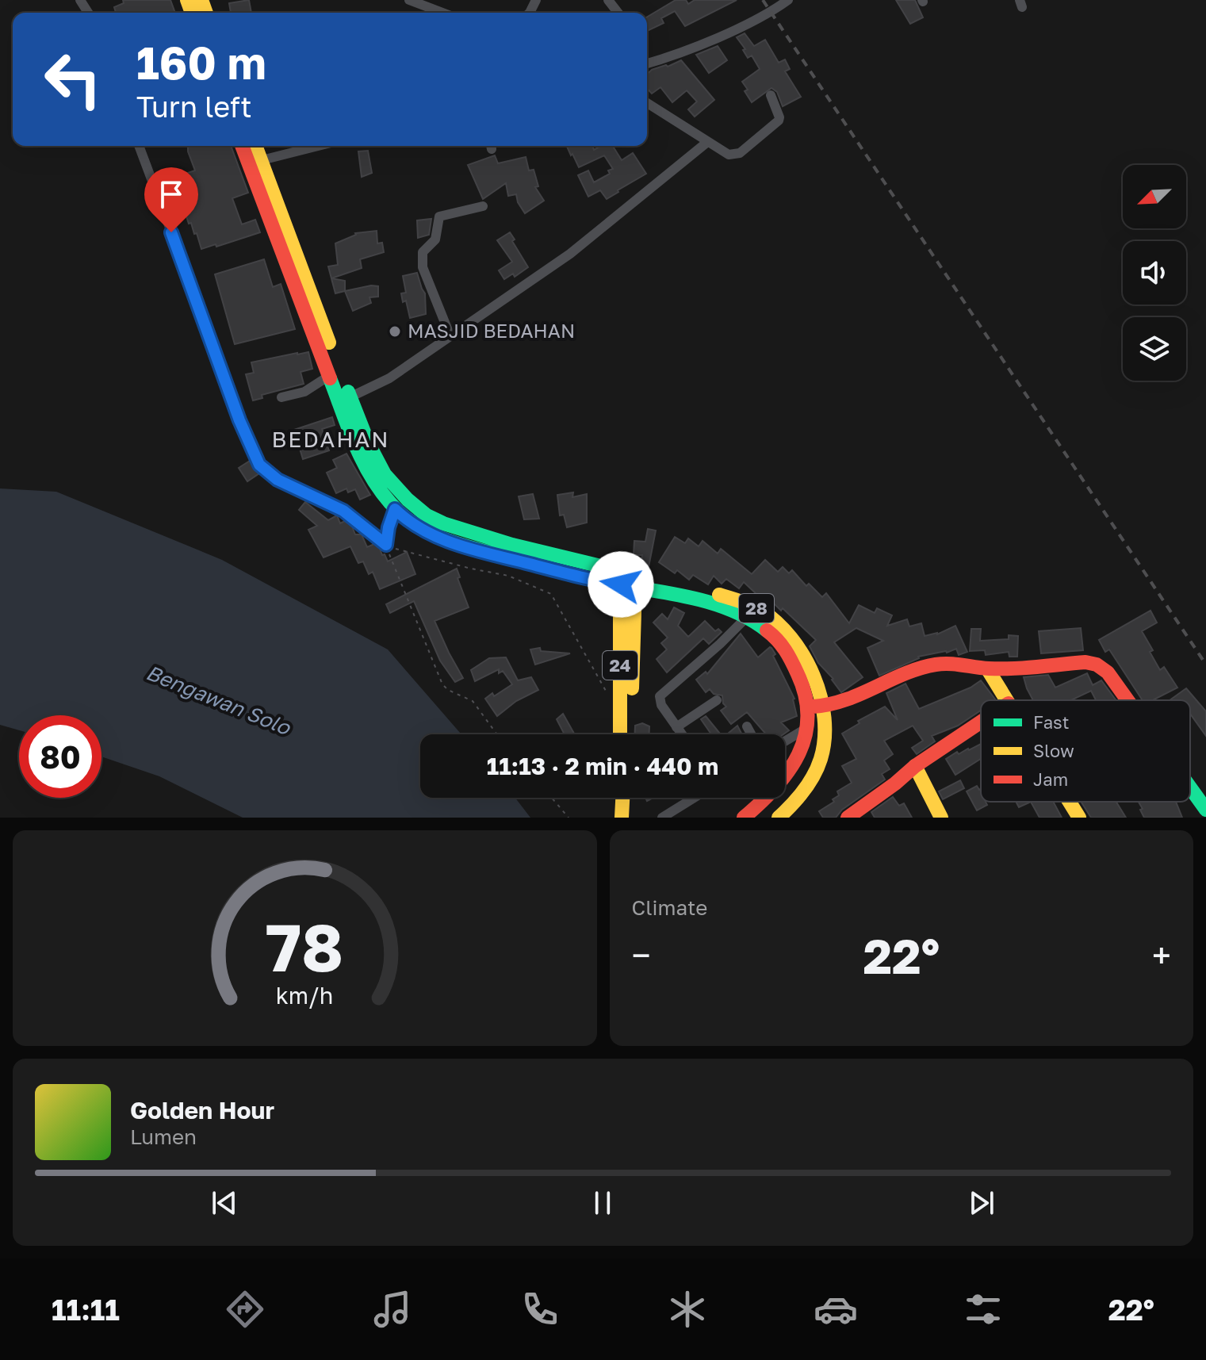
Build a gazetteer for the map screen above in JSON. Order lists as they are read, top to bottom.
{
  "streets": {
    "main road": ["28", "24"]
  },
  "crossings": [
    ["28", "24"]
  ],
  "districts": ["BEDAHAN"],
  "water": ["Bengawan Solo"],
  "places": ["MASJID BEDAHAN"],
  "legend": ["Fast", "Slow", "Jam"],
  "north": "bottom left",
  "page": {
    "turn": ["160 m", "Turn left"],
    "limit": "80",
    "trip": "11:13 · 2 min · 440 m",
    "tile": "Climate",
    "heat": ["−", "22°", "+"],
    "song": ["Golden Hour", "Lumen"],
    "tabs": ["11:11", "22°"],
    "gauge": ["78", "km/h"]
  }
}
